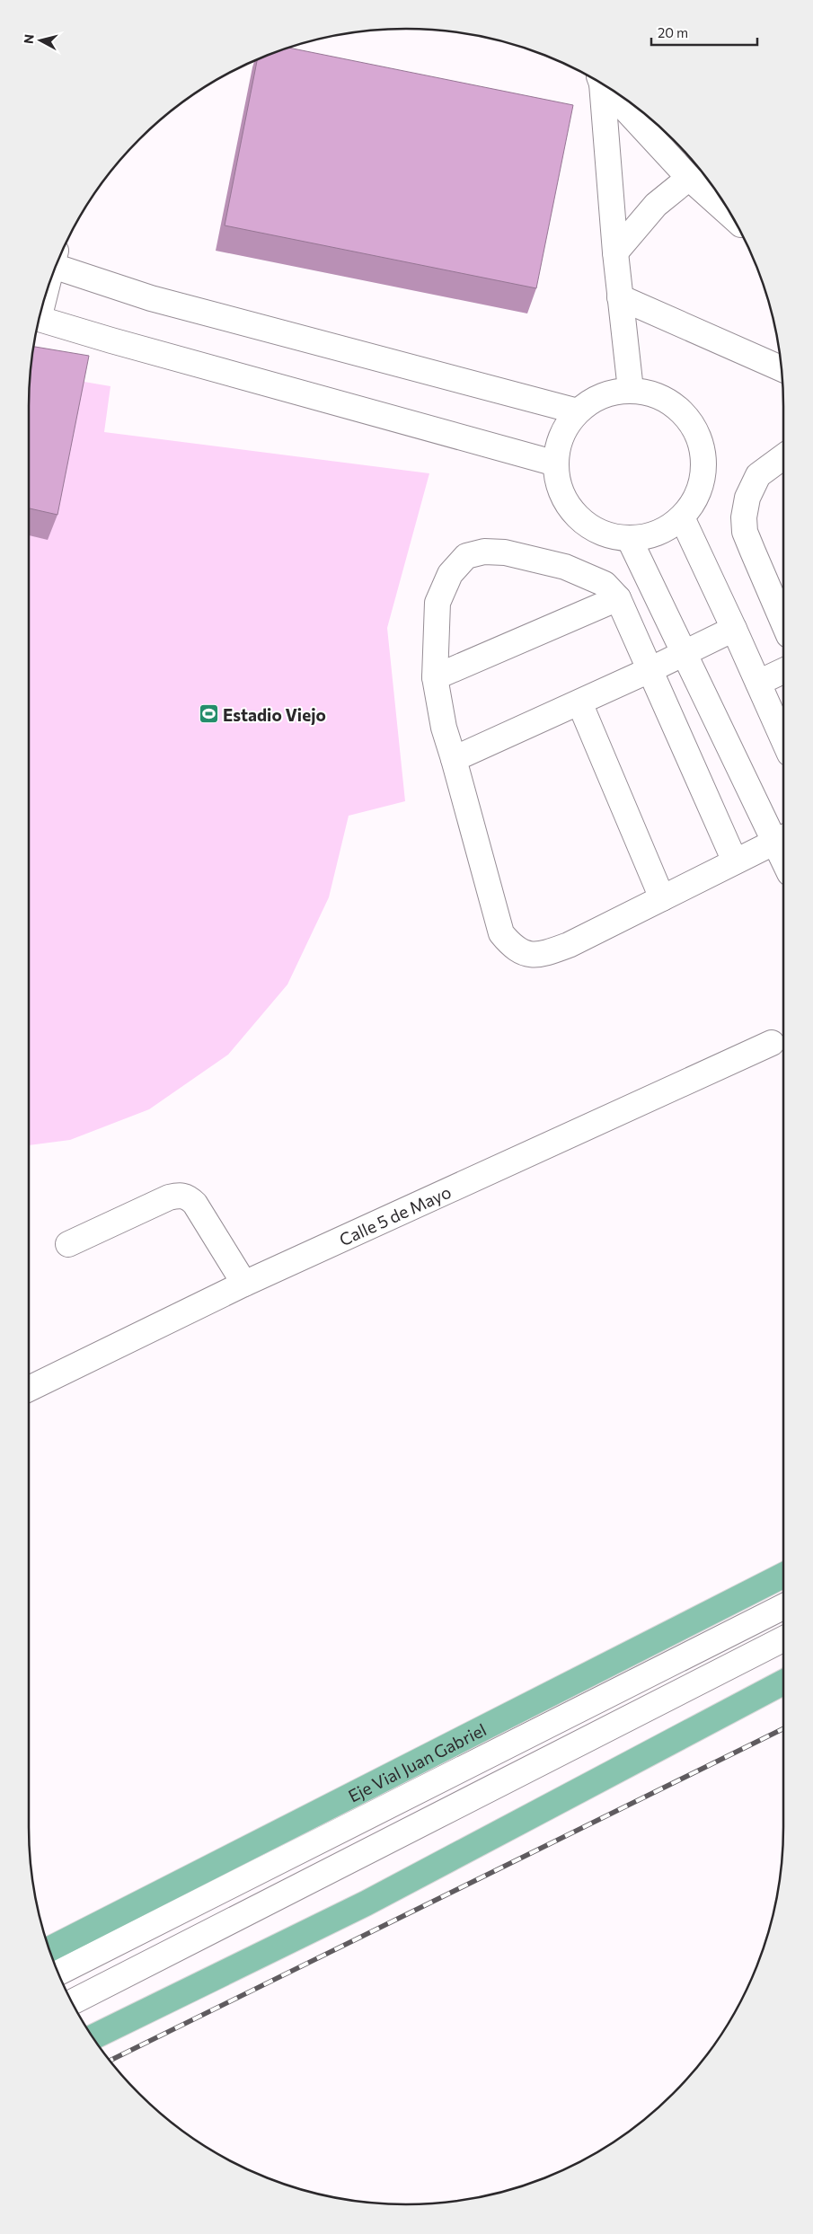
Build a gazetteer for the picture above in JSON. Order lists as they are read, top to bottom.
{
  "streets": {
    "main road": ["Eje Vial Juan Gabriel"],
    "street": ["Calle 5 de Mayo"]
  },
  "places": {
    "sports": ["Estadio Viejo"]
  },
  "scale_bar": "20 m",
  "north": "left"
}
